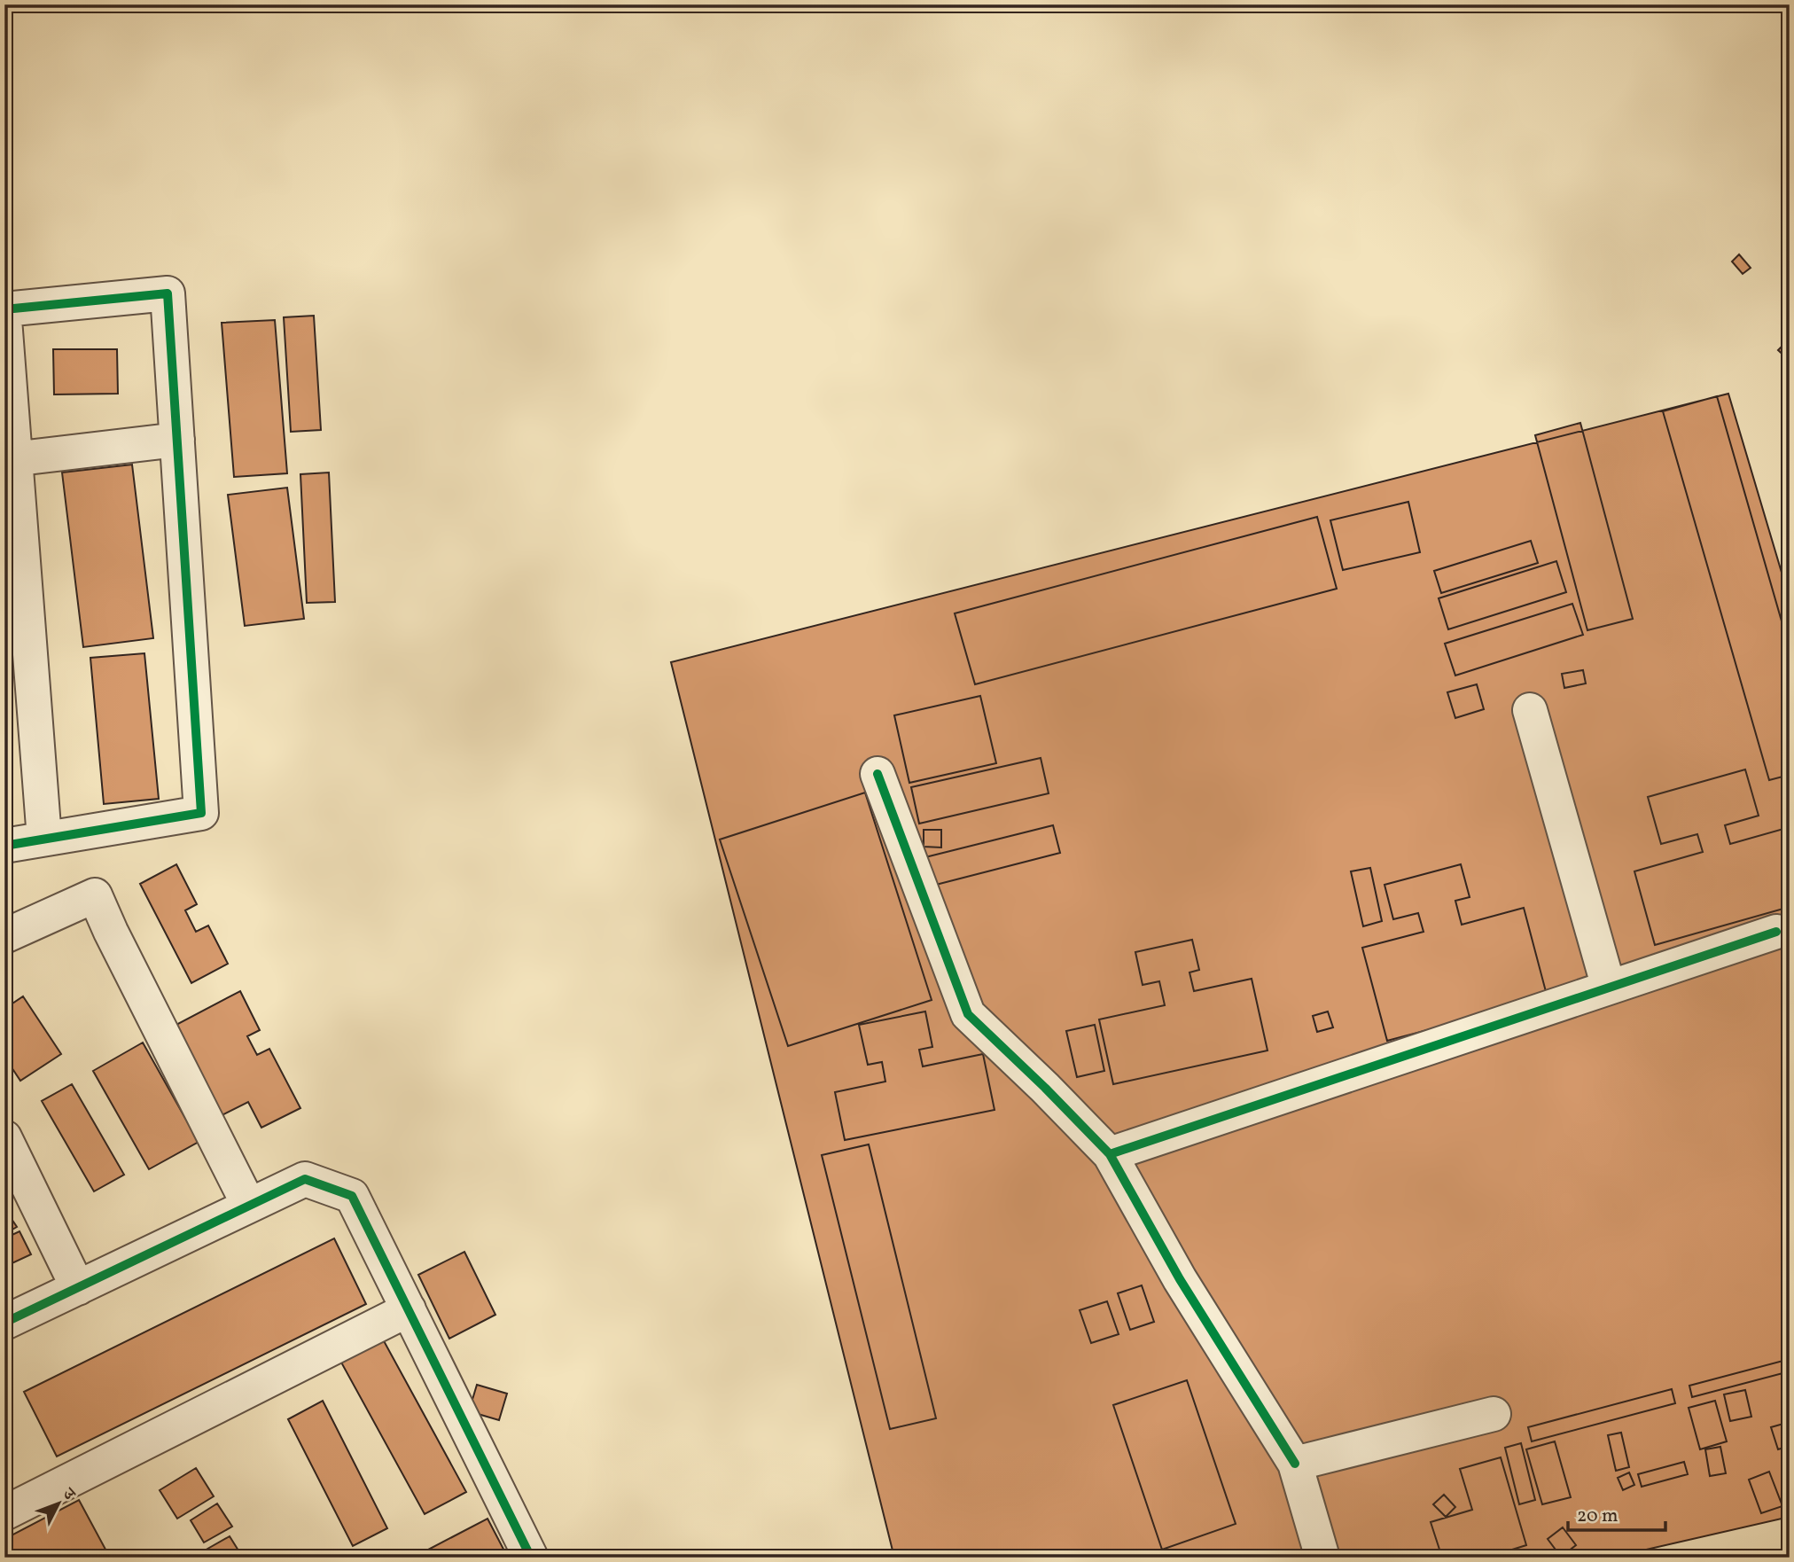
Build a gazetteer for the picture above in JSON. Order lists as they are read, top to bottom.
{
  "scale_bar": "20 m",
  "north": "top right"
}
